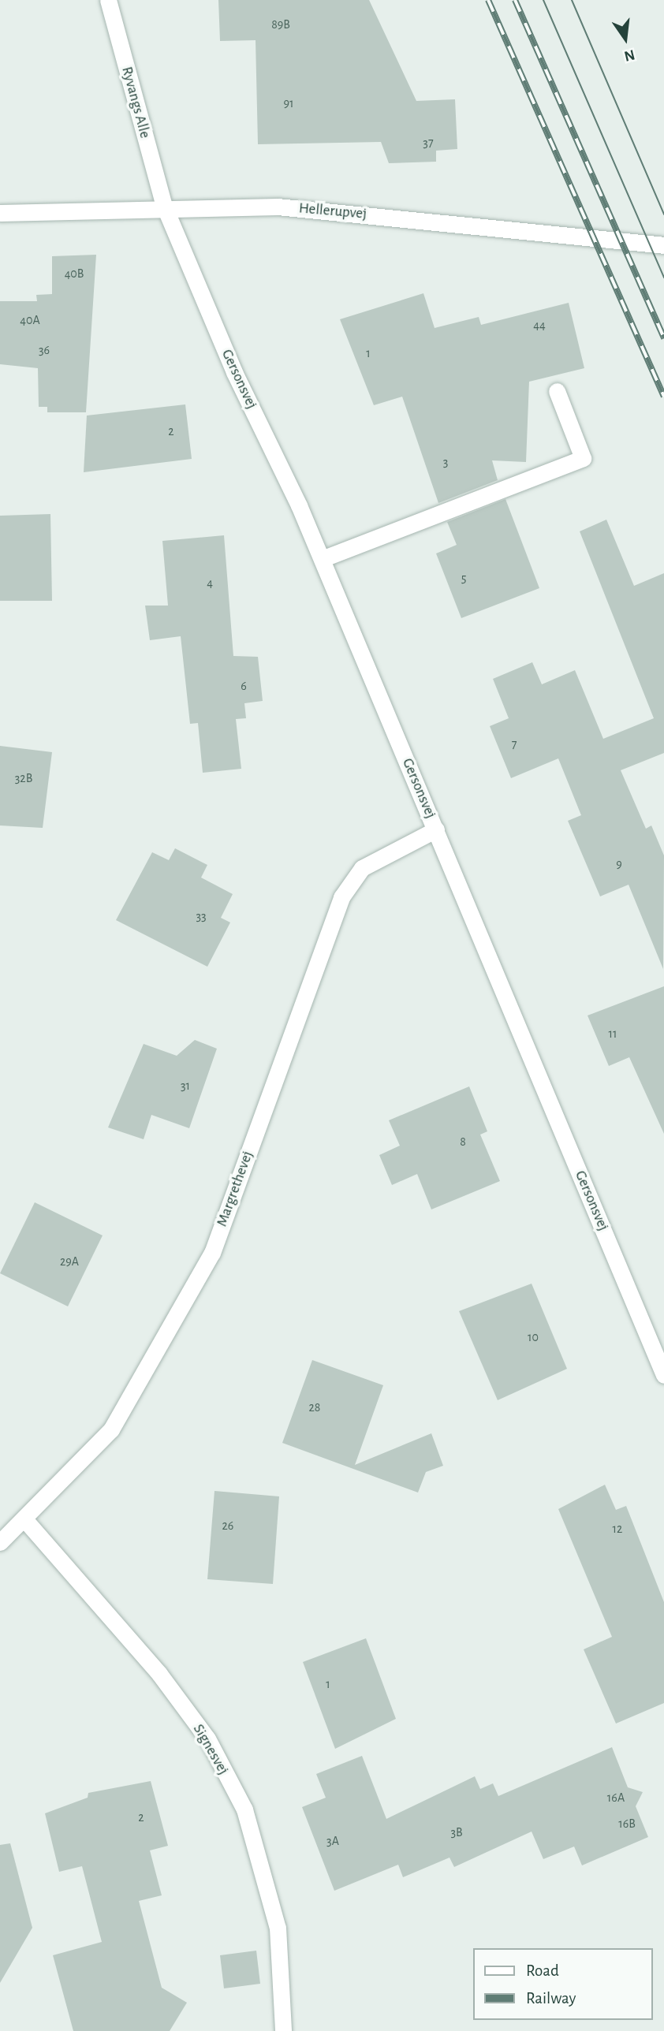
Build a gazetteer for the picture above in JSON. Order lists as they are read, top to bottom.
{
  "streets": {
    "street": [
      "Ryvangs Alle",
      "Hellerupvej",
      "Gersonsvej",
      "Margrethevej",
      "Signesvej"
    ]
  },
  "crossings": [
    ["Ryvangs Alle", "Hellerupvej"],
    ["Ryvangs Alle", "Gersonsvej"],
    ["Hellerupvej", "Gersonsvej"],
    ["Gersonsvej", "Margrethevej"],
    ["Margrethevej", "Signesvej"]
  ],
  "house_numbers": [
    "89B",
    "91",
    "37",
    "40B",
    "40A",
    "44",
    "36",
    "1",
    "2",
    "3",
    "5",
    "4",
    "6",
    "7",
    "32B",
    "9",
    "33",
    "11",
    "31",
    "8",
    "29A",
    "10",
    "28",
    "26",
    "12",
    "1",
    "16A",
    "2",
    "16B",
    "3B",
    "3A"
  ],
  "legend": ["Road", "Railway"],
  "north": "bottom"
}
